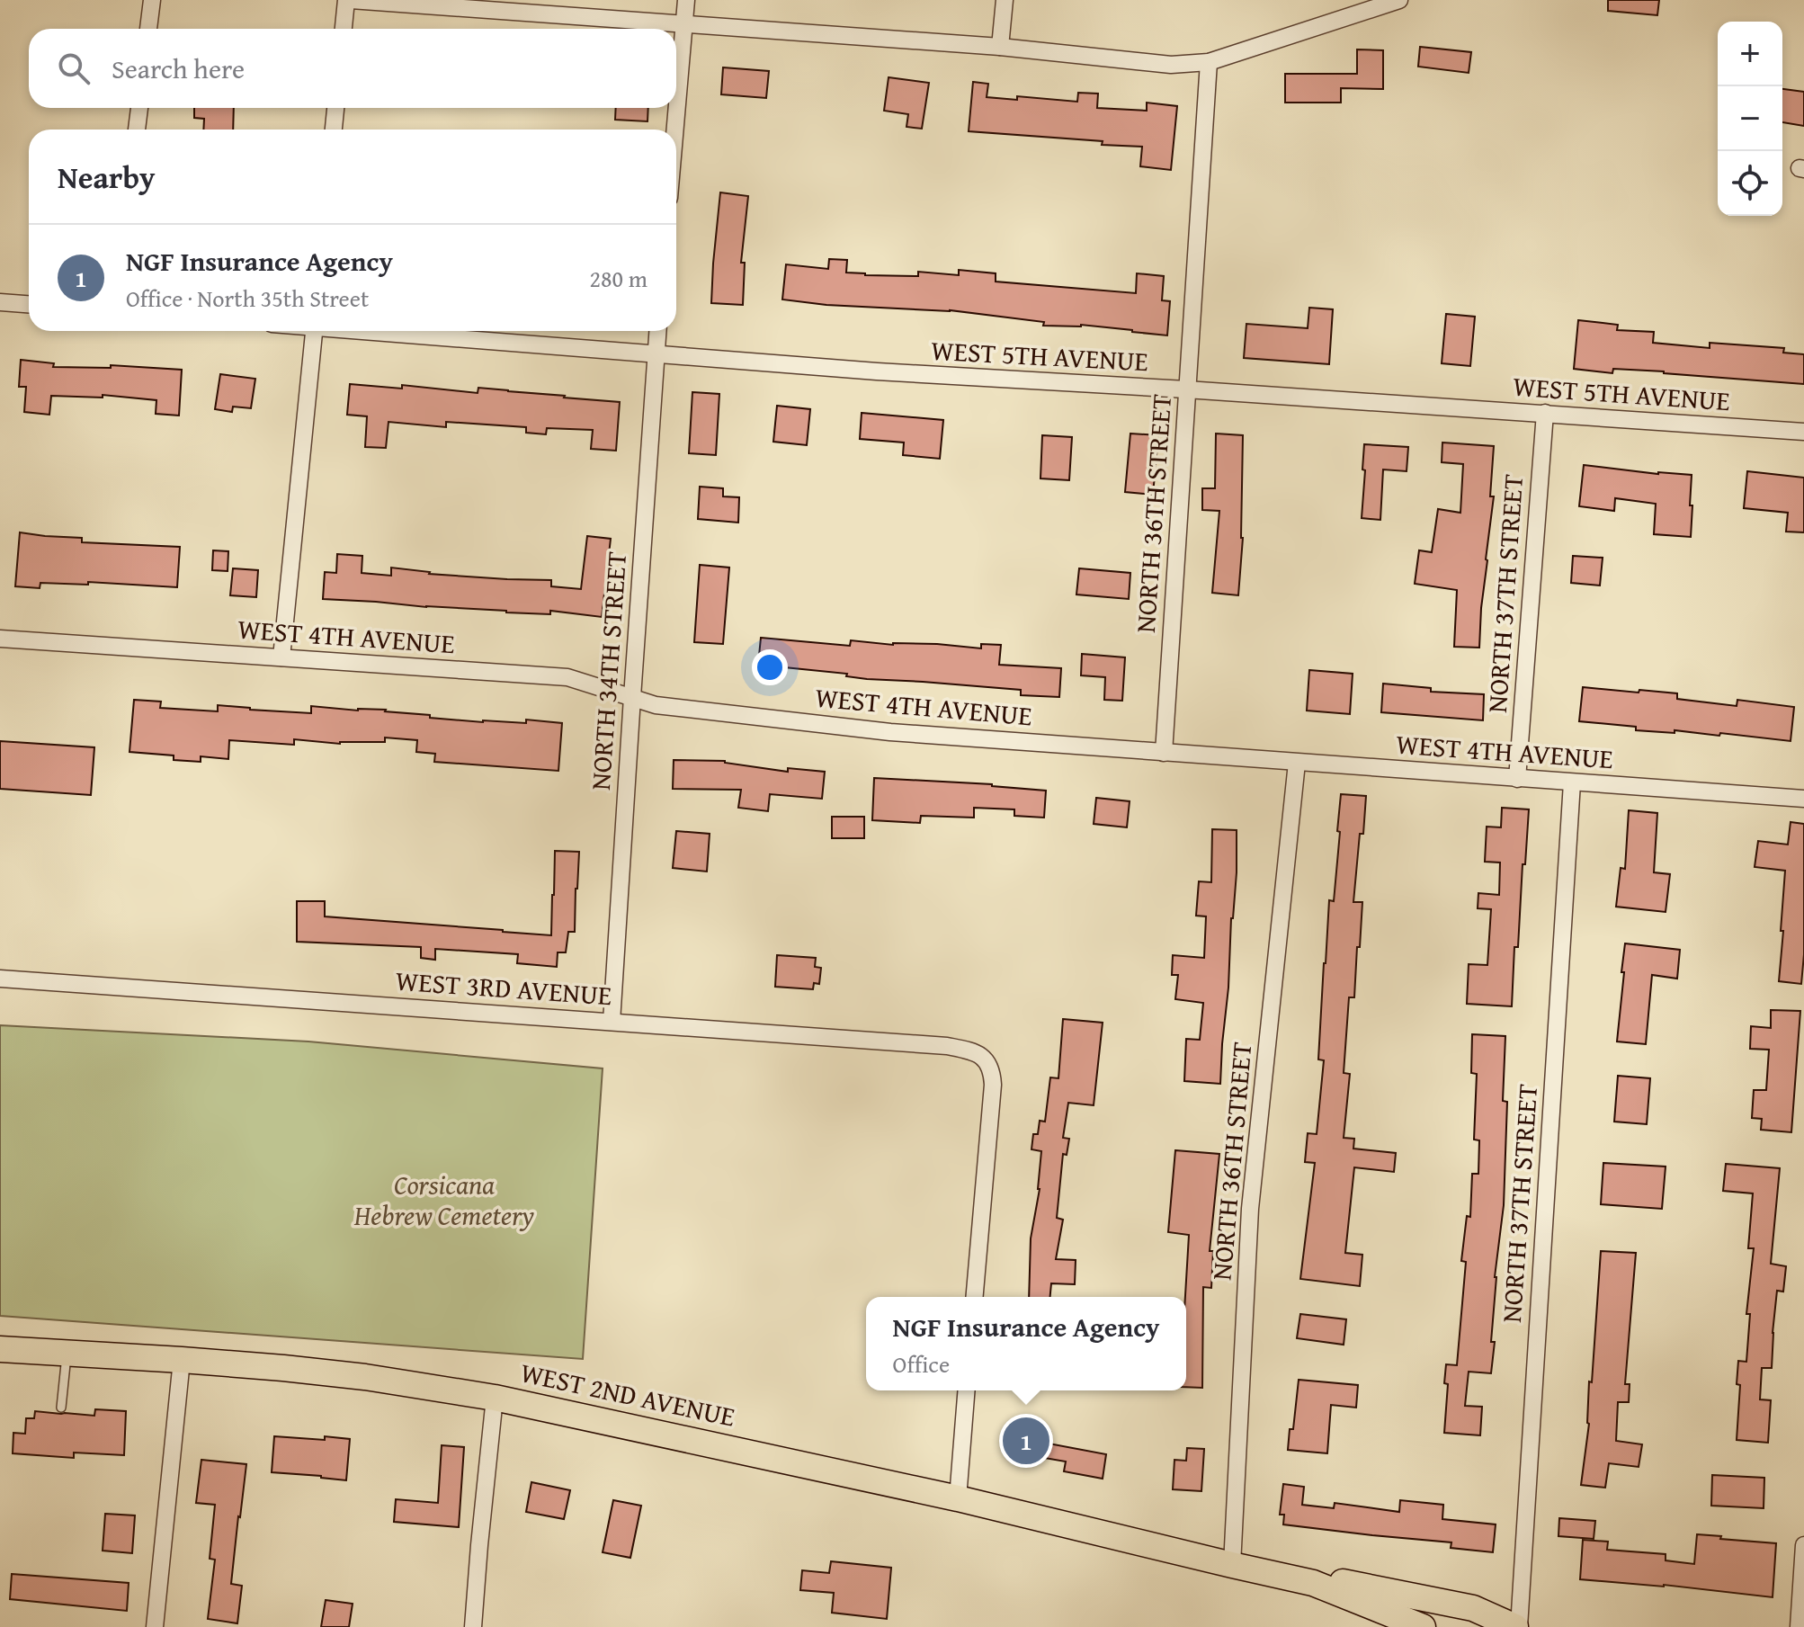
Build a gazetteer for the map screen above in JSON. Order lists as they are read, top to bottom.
{
  "streets": {
    "main road": ["WEST 2ND AVENUE"],
    "street": [
      "WEST 5TH AVENUE",
      "NORTH 36TH STREET",
      "NORTH 37TH STREET",
      "WEST 4TH AVENUE",
      "NORTH 34TH STREET",
      "WEST 3RD AVENUE"
    ]
  },
  "crossings": [
    ["WEST 5TH AVENUE", "NORTH 36TH STREET"],
    ["WEST 5TH AVENUE", "NORTH 37TH STREET"],
    ["WEST 5TH AVENUE", "NORTH 34TH STREET"],
    ["NORTH 36TH STREET", "WEST 4TH AVENUE"],
    ["NORTH 36TH STREET", "WEST 2ND AVENUE"],
    ["NORTH 37TH STREET", "WEST 4TH AVENUE"],
    ["WEST 4TH AVENUE", "NORTH 34TH STREET"],
    ["NORTH 34TH STREET", "WEST 3RD AVENUE"]
  ],
  "parks": ["Corsicana Hebrew Cemetery"],
  "page": {
    "map_buttons": ["+", "−"],
    "search": "Search here",
    "heading": "Nearby",
    "list": [
      {
        "mark": "1",
        "name": "NGF Insurance Agency",
        "note": "Office · North 35th Street",
        "value": "280 m"
      }
    ],
    "popup": ["NGF Insurance Agency", "Office"],
    "pins": "1"
  }
}
